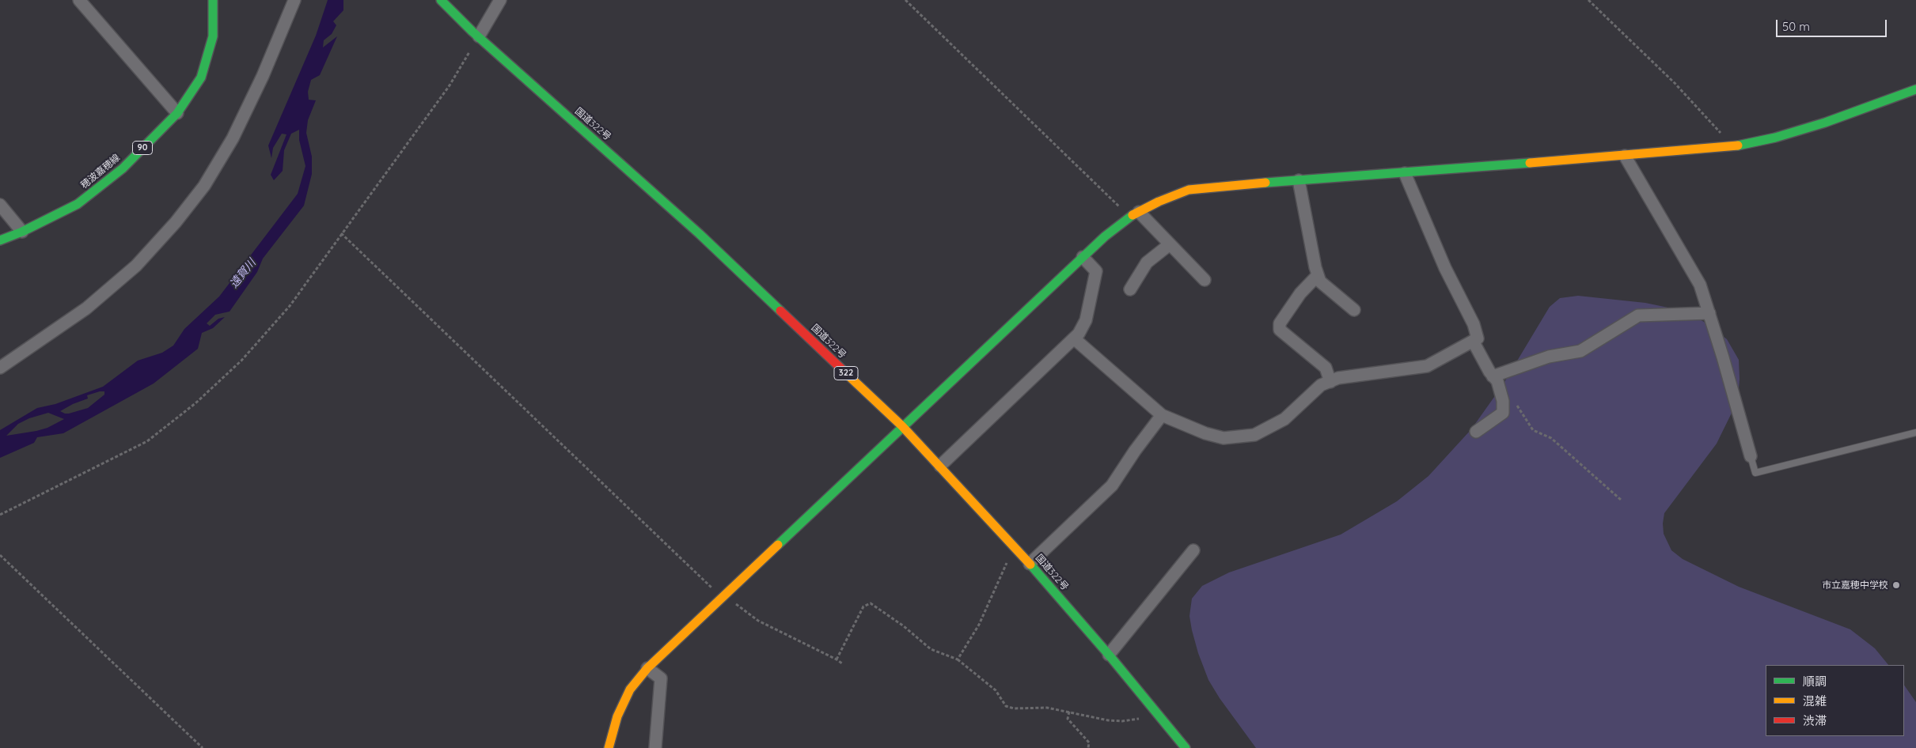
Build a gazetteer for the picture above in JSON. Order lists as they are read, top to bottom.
{
  "streets": {
    "main road": [
      "国道322号",
      "90",
      "穂波嘉穂線",
      "322"
    ]
  },
  "water": ["遠賀川"],
  "places": ["市立嘉穂中学校"],
  "legend": ["順調", "混雑", "渋滞"],
  "scale_bar": "50 m"
}
